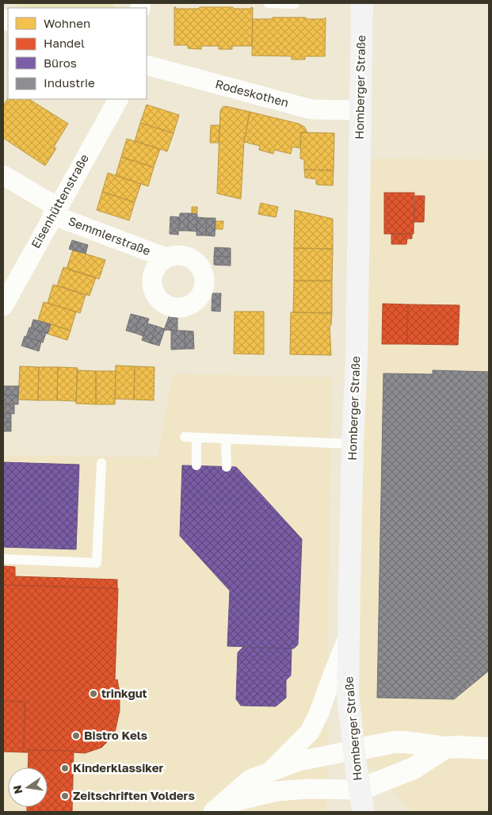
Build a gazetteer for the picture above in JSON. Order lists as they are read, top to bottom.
{
  "streets": {
    "main road": ["Homberger Straße"],
    "street": ["Rodeskothen", "Eisenhüttenstraße", "Semmlerstraße"]
  },
  "crossings": [
    ["Homberger Straße", "Rodeskothen"],
    ["Eisenhüttenstraße", "Semmlerstraße"]
  ],
  "places": [
    "trinkgut",
    "Bistro Kels",
    "Kinderklassiker",
    "Zeitschriften Volders"
  ],
  "legend": [
    "Wohnen",
    "Handel",
    "Büros",
    "Industrie"
  ],
  "north": "left"
}
